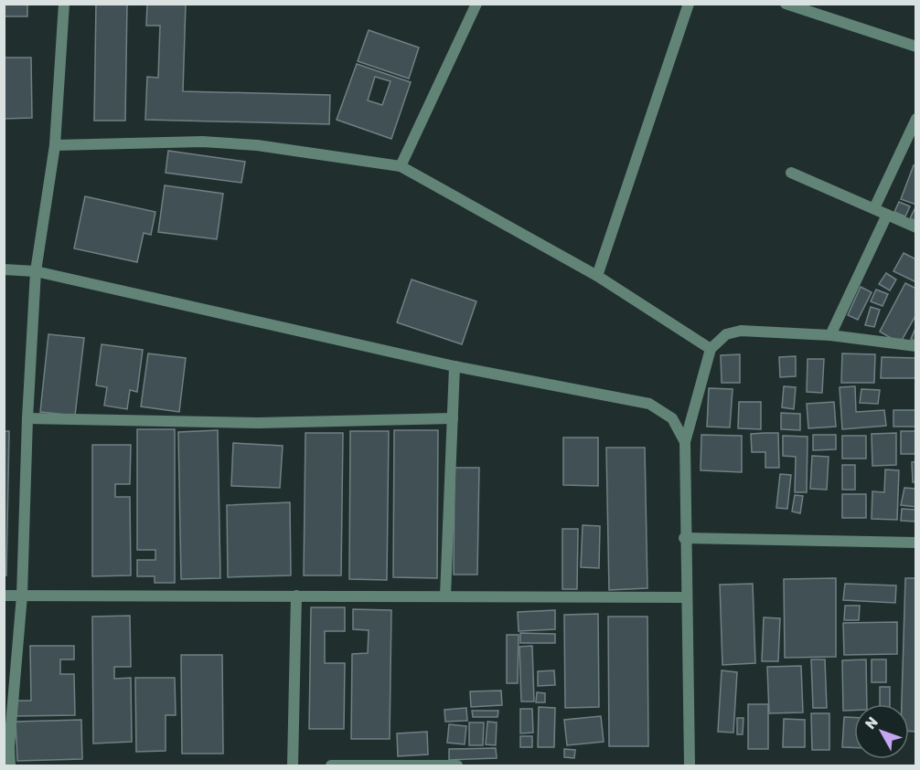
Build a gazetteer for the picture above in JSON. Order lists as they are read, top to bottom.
{
  "north": "top left"
}
